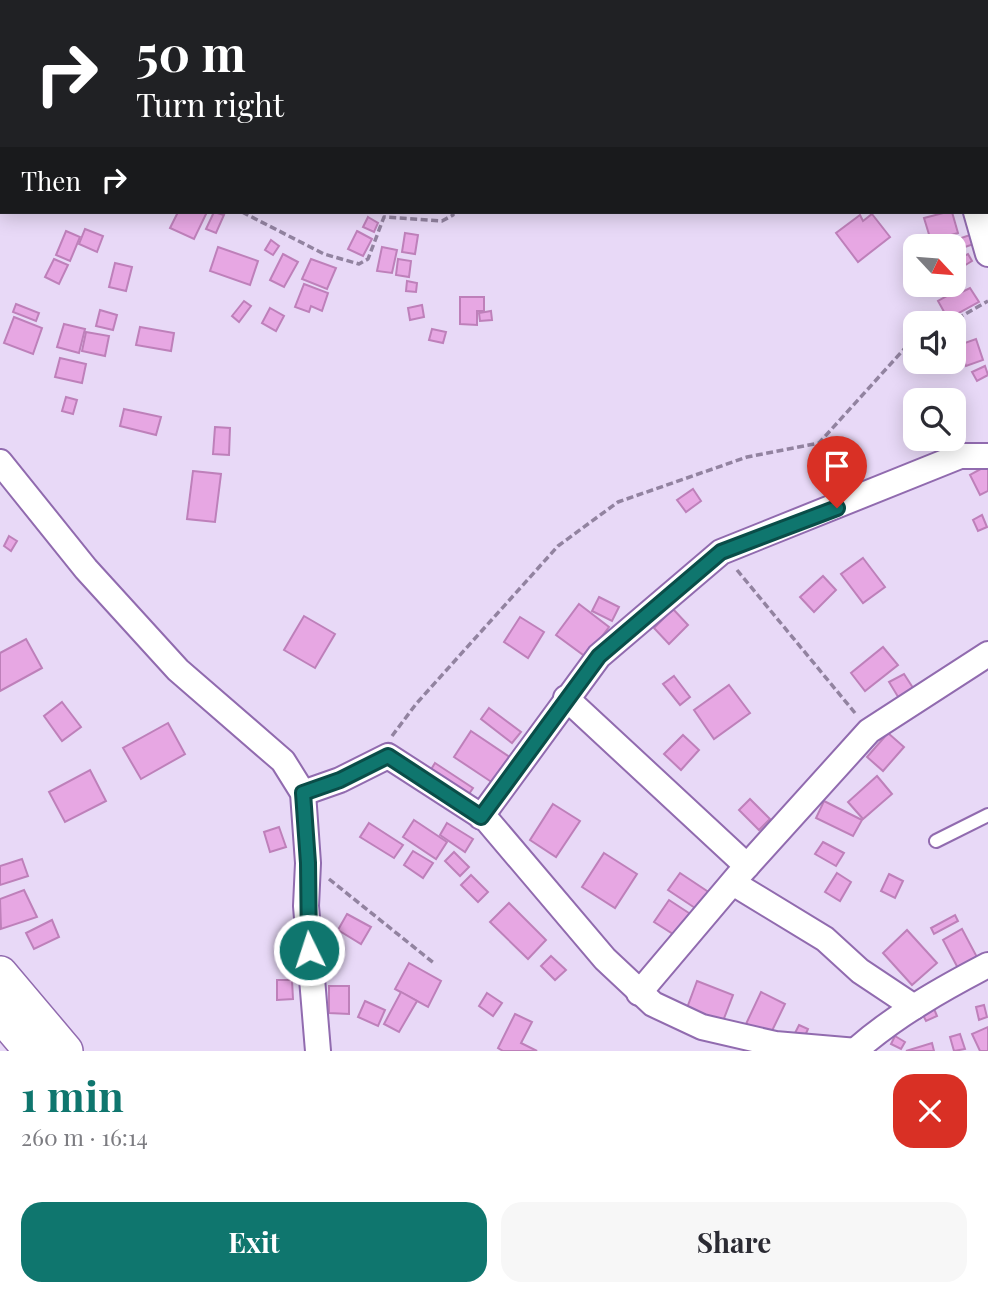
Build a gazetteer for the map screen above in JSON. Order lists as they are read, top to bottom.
{
  "north": "bottom right",
  "page": {
    "turn": ["50 m", "Turn right"],
    "then": "Then",
    "heading": ["1 min", "260 m · 16:14"],
    "buttons": ["Exit", "Share"]
  }
}
